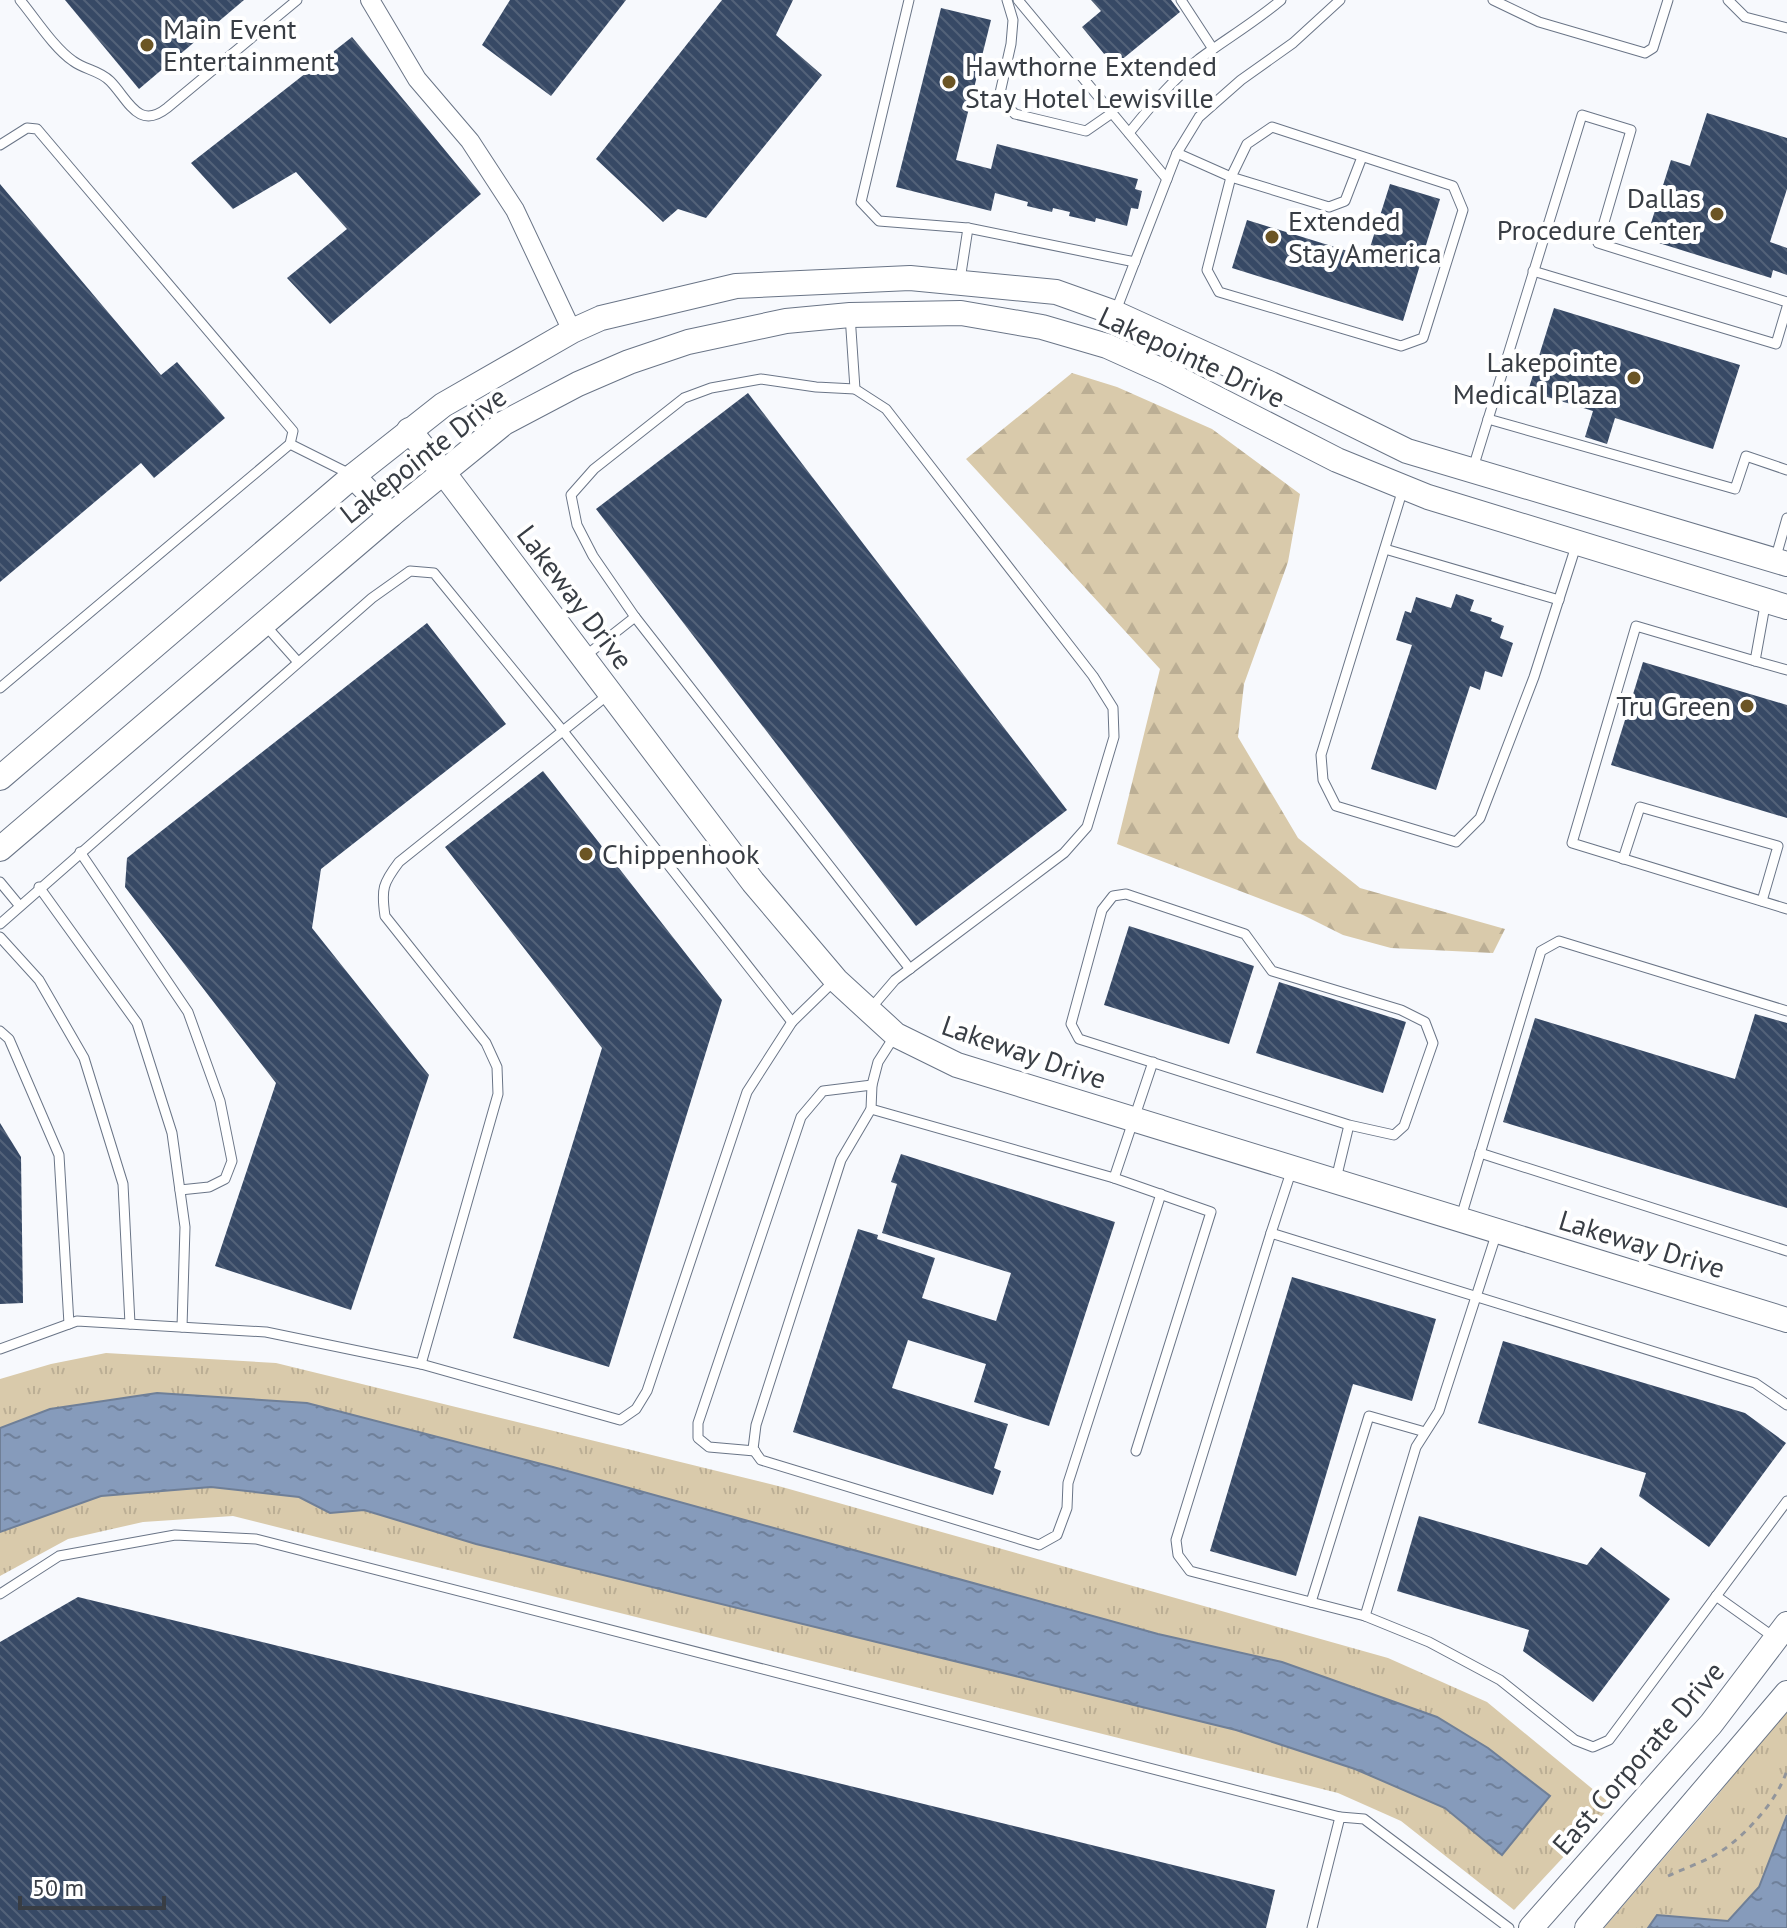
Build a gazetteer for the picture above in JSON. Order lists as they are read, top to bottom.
{
  "streets": {
    "main road": ["Lakepointe Drive", "Lakeway Drive", "East Corporate Drive"]
  },
  "crossings": [
    ["Lakepointe Drive", "Lakeway Drive"]
  ],
  "places": [
    "Main Event Entertainment",
    "Hawthorne Extended Stay Hotel Lewisville",
    "Dallas Procedure Center",
    "Extended Stay America",
    "Lakepointe Medical Plaza",
    "Tru Green",
    "Chippenhook"
  ],
  "scale_bar": "50 m"
}
